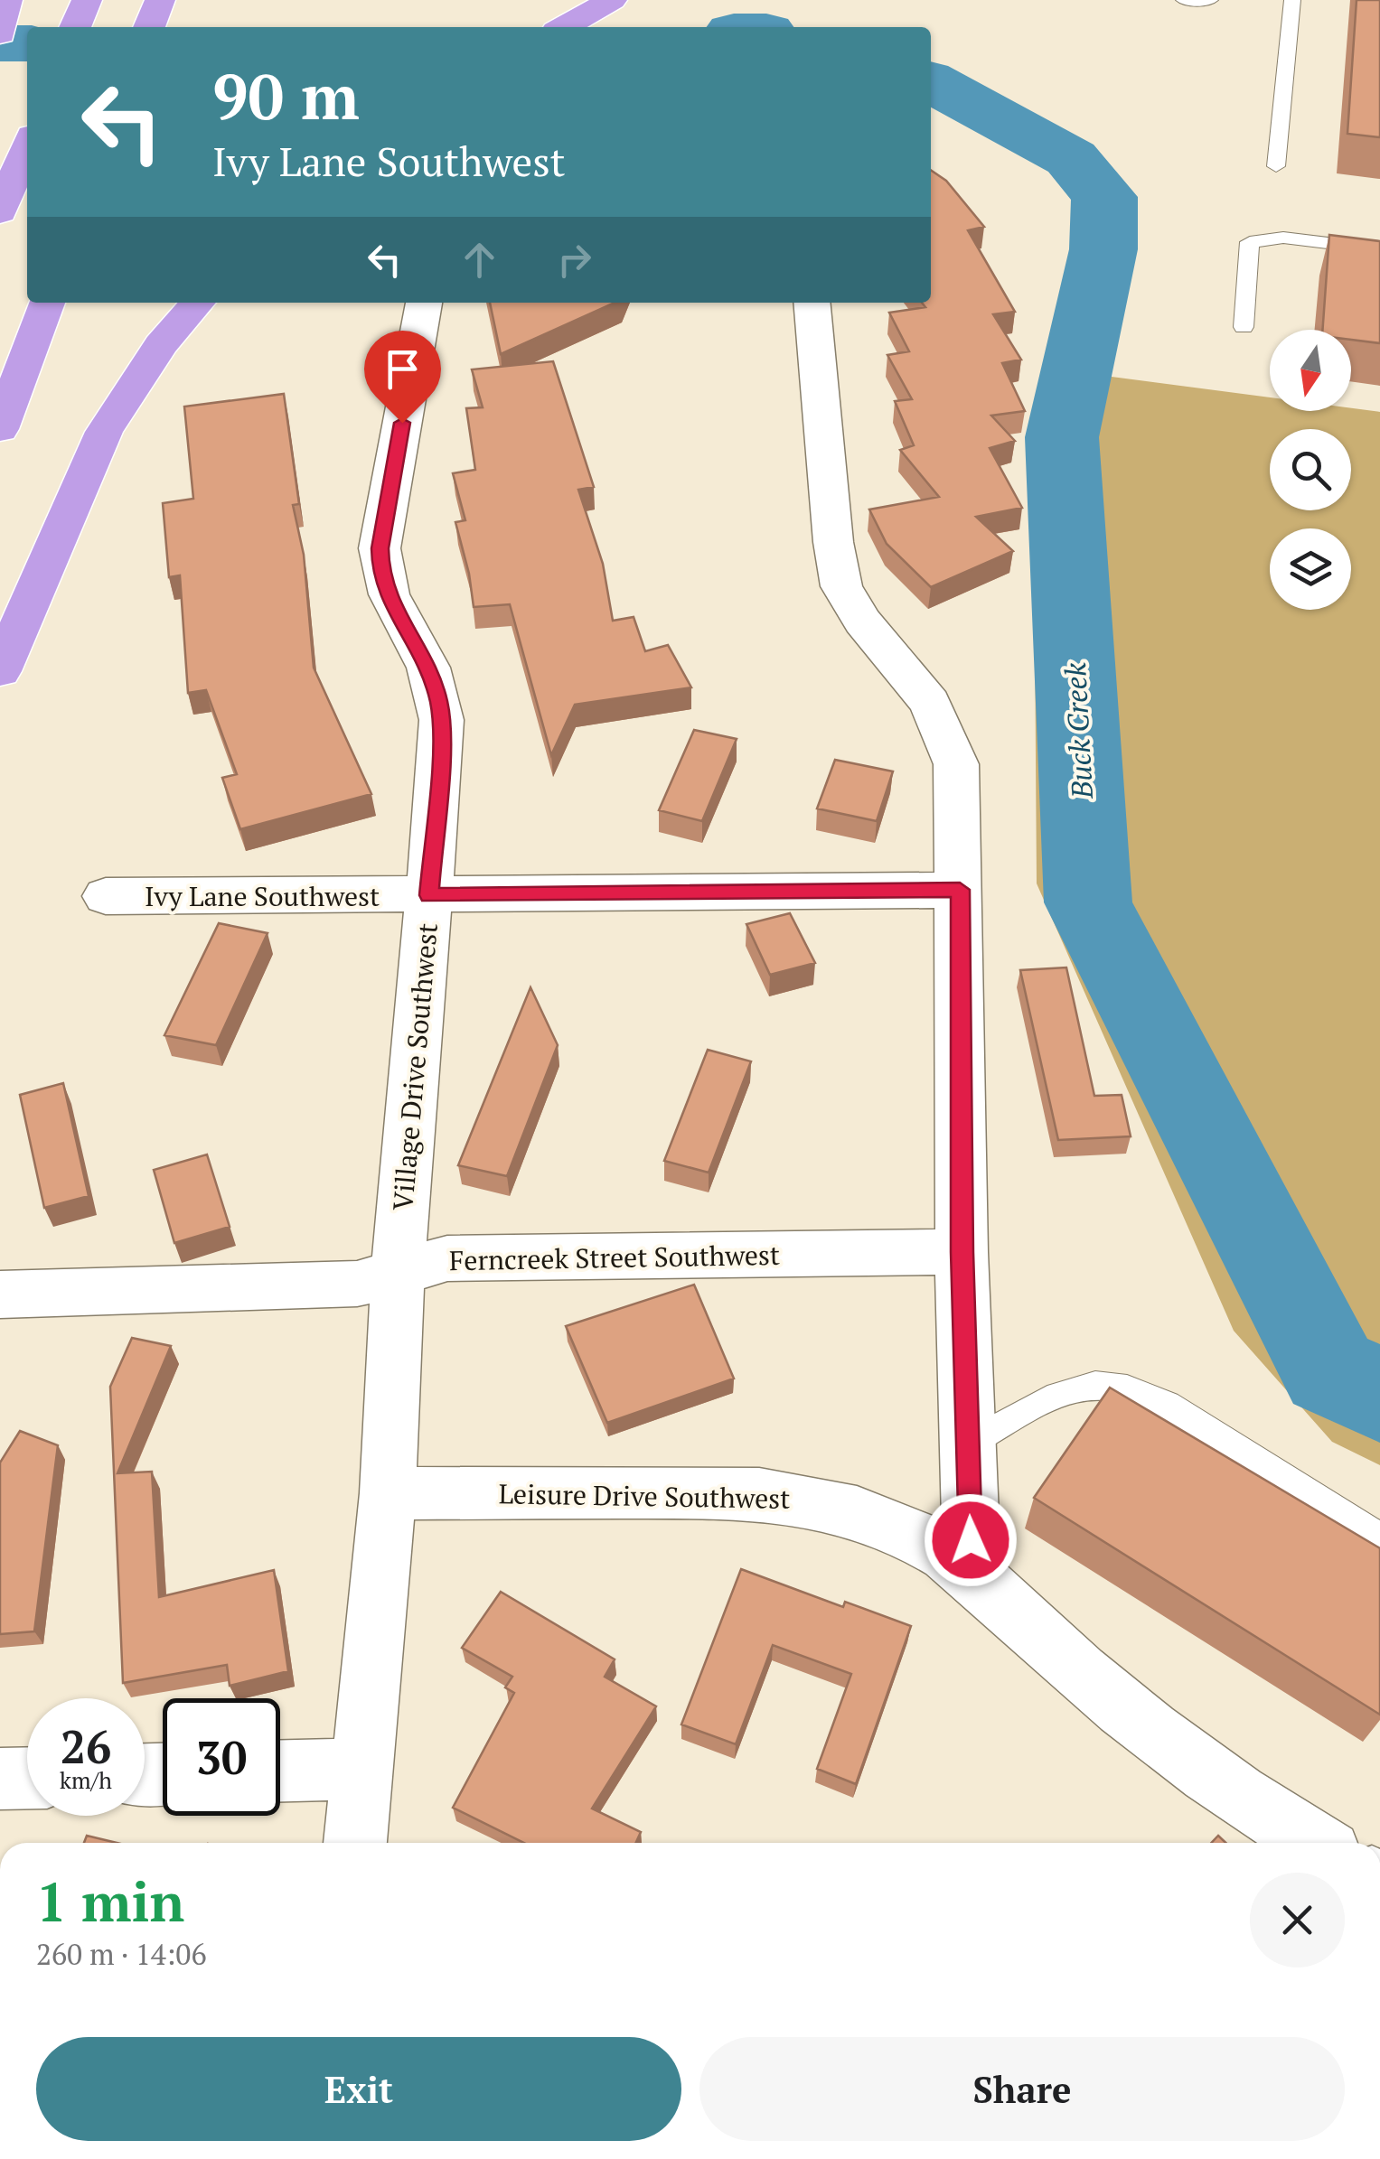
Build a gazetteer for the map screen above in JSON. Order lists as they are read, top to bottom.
{
  "streets": {
    "street": [
      "Ivy Lane Southwest",
      "Village Drive Southwest",
      "Ferncreek Street Southwest",
      "Leisure Drive Southwest"
    ]
  },
  "crossings": [
    ["Ivy Lane Southwest", "Village Drive Southwest"],
    ["Village Drive Southwest", "Ferncreek Street Southwest"],
    ["Village Drive Southwest", "Leisure Drive Southwest"]
  ],
  "water": ["Buck Creek"],
  "north": "bottom",
  "page": {
    "turn": ["90 m", "Ivy Lane Southwest"],
    "speed": "26 km/h",
    "limit": "30",
    "heading": ["1 min", "260 m · 14:06"],
    "buttons": ["Exit", "Share"]
  }
}
